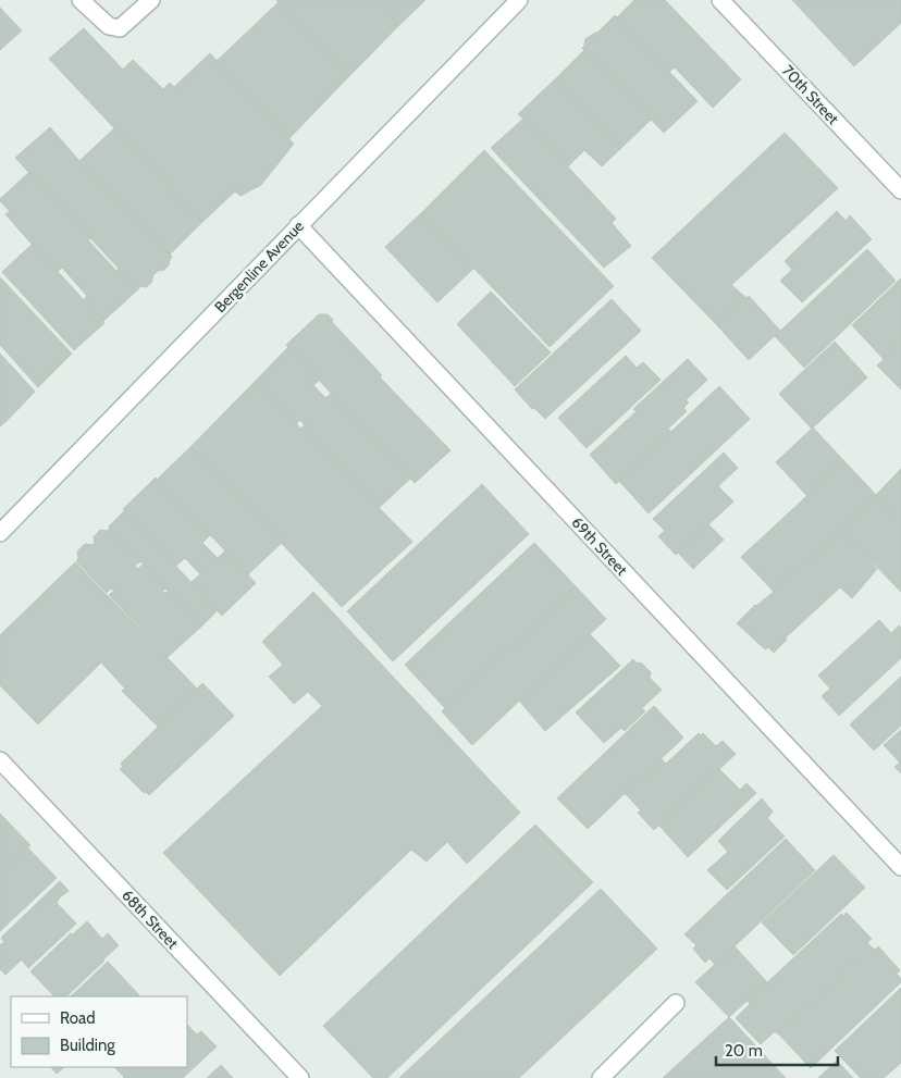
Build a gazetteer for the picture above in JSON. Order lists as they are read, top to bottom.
{
  "streets": {
    "street": [
      "70th Street",
      "Bergenline Avenue",
      "69th Street",
      "68th Street"
    ]
  },
  "crossings": [
    ["Bergenline Avenue", "69th Street"]
  ],
  "legend": ["Road", "Building"],
  "scale_bar": "20 m"
}
